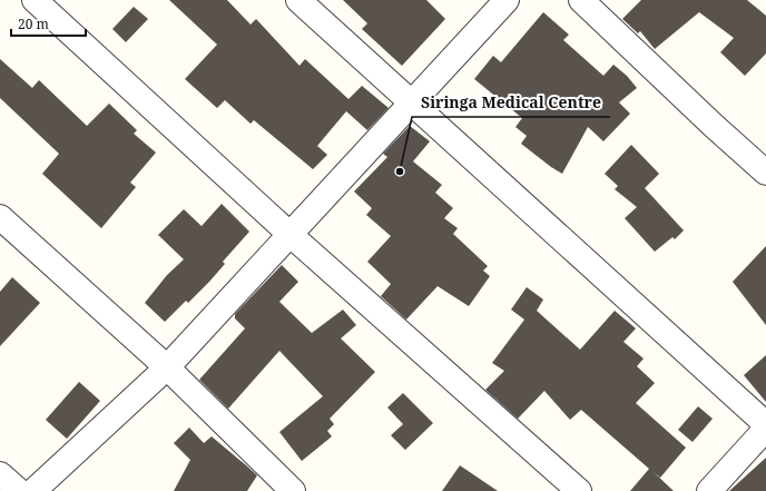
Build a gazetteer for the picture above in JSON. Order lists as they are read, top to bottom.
{
  "places": ["Siringa Medical Centre"],
  "scale_bar": "20 m"
}
